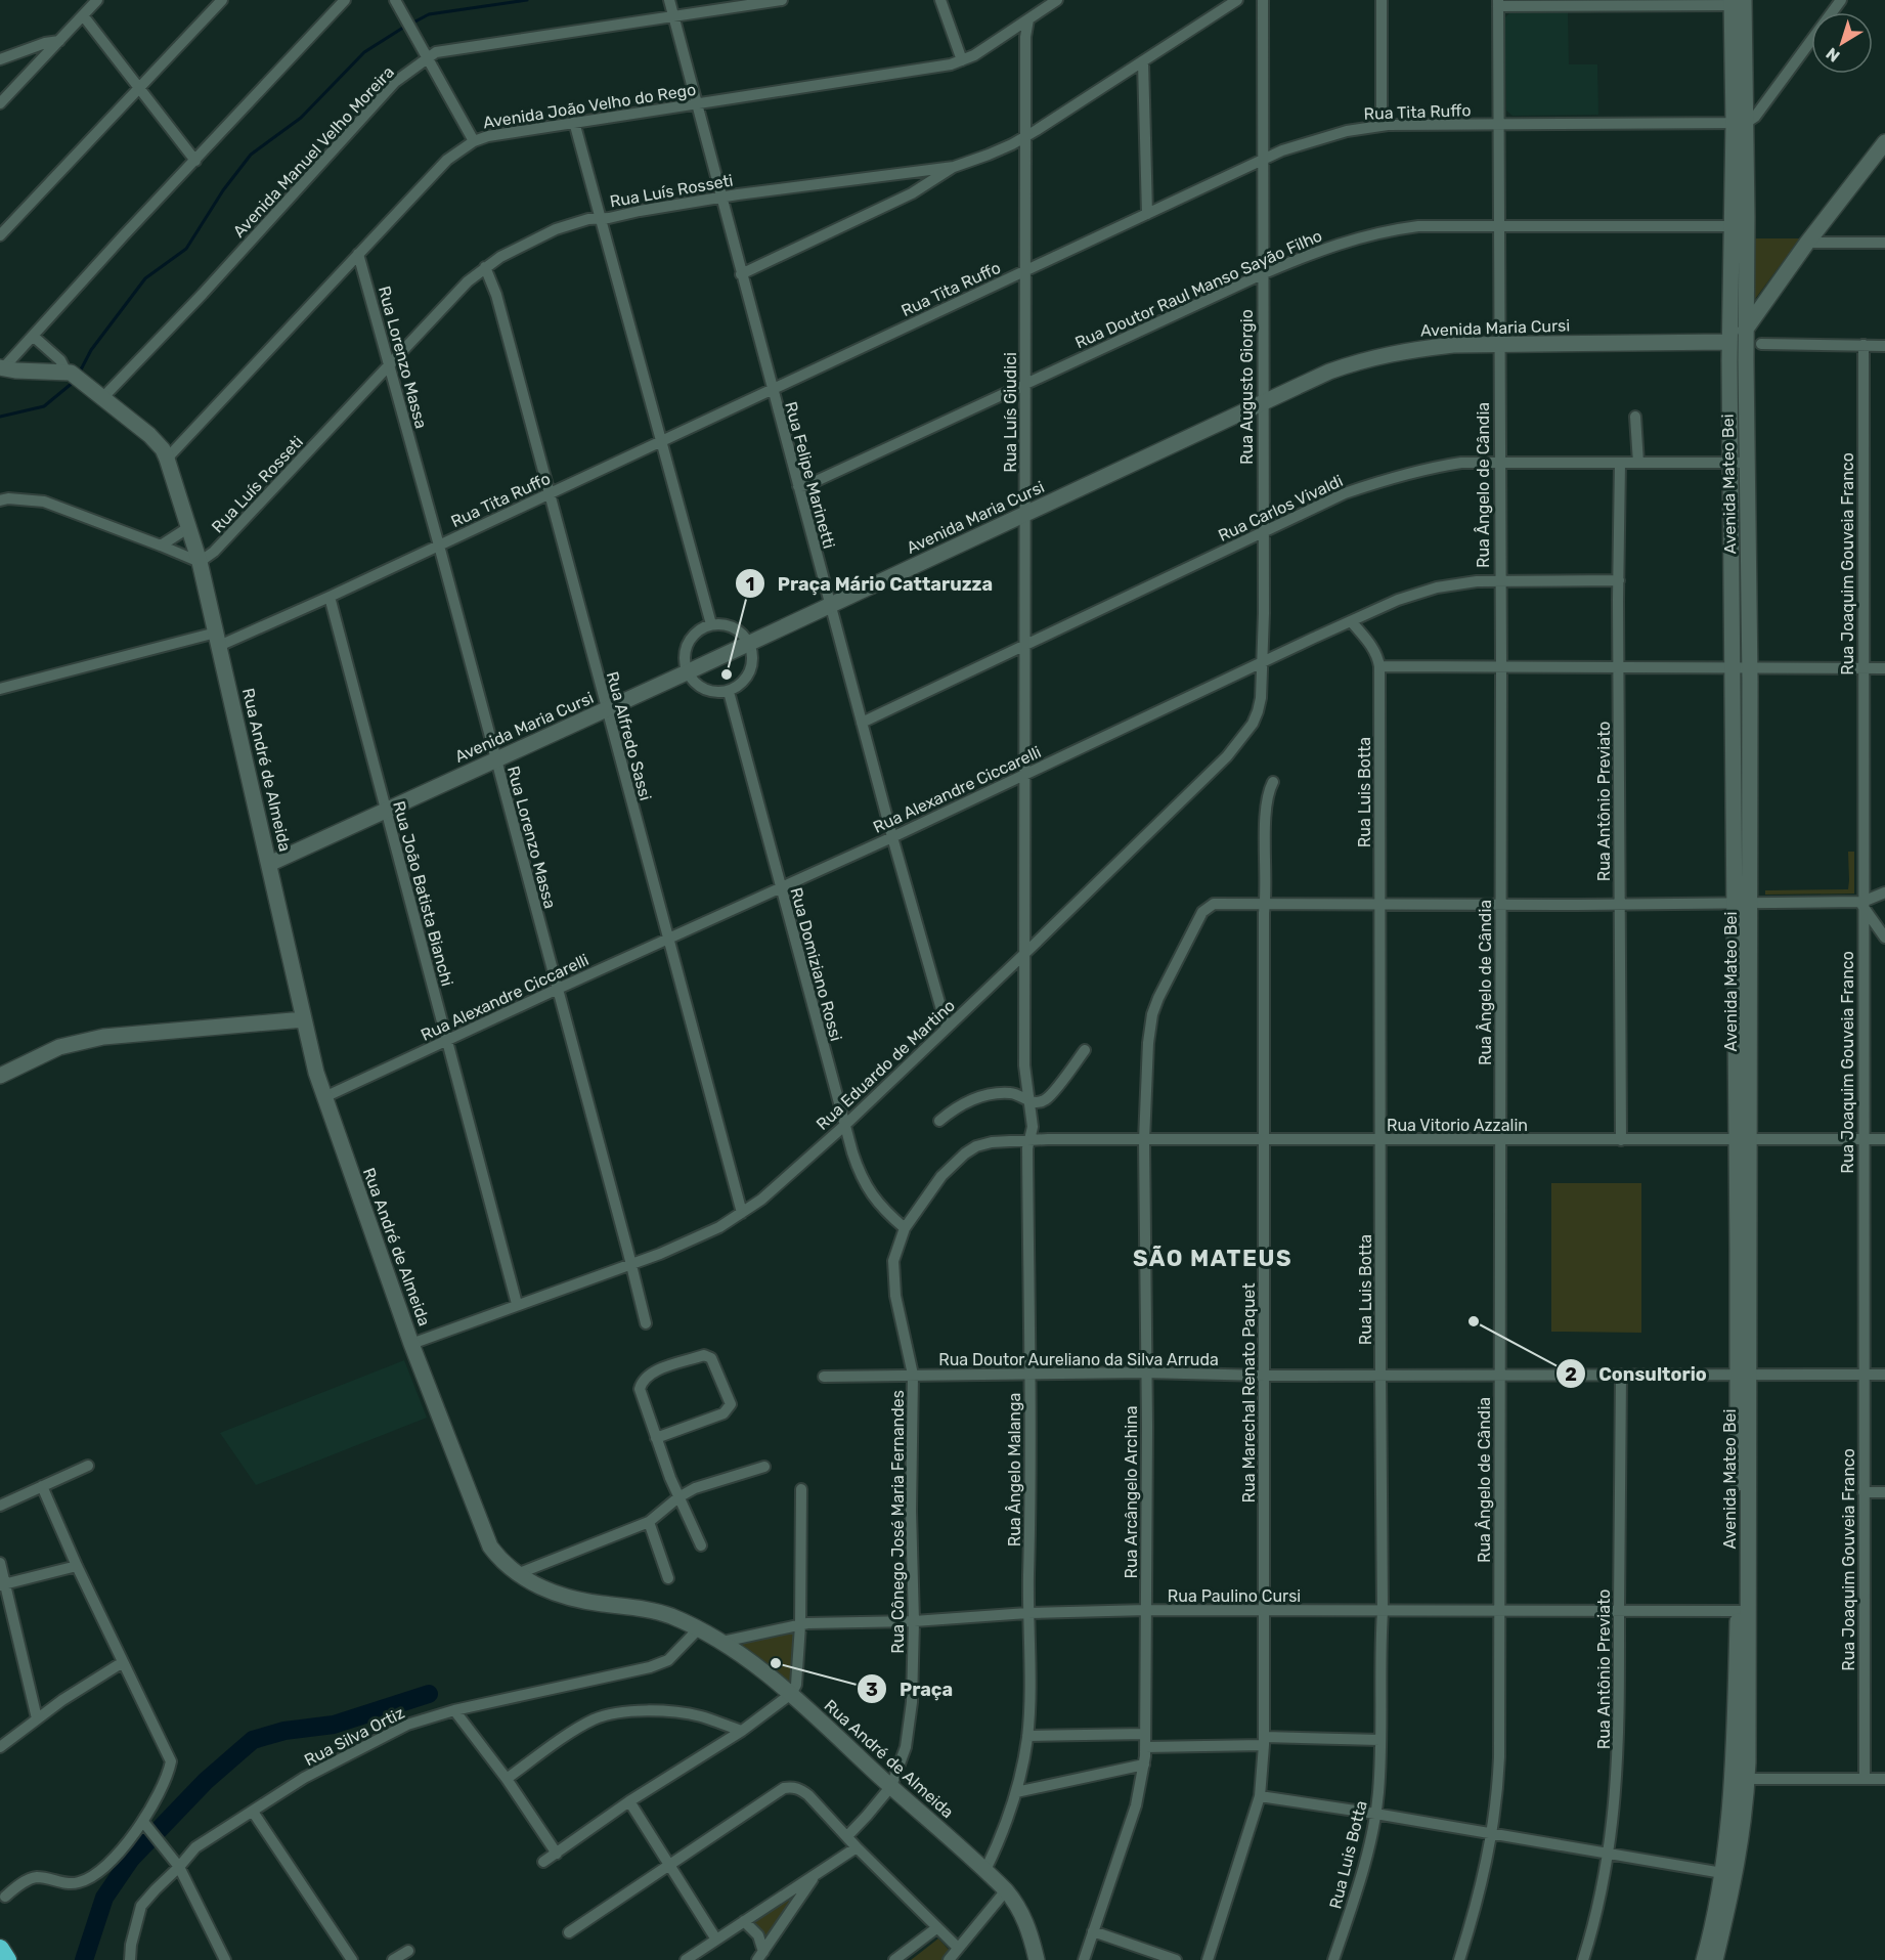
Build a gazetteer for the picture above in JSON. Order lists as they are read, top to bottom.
{
  "streets": {
    "main road": ["Avenida Maria Cursi", "Avenida Mateo Bei", "Rua André de Almeida"],
    "street": [
      "Avenida João Velho do Rego",
      "Rua Tita Ruffo",
      "Avenida Manuel Velho Moreira",
      "Rua Luís Rosseti",
      "Rua Doutor Raul Manso Sayão Filho",
      "Rua Lorenzo Massa",
      "Rua Augusto Giorgio",
      "Rua Luís Giudici",
      "Rua Felipe Marinetti",
      "Rua Ângelo de Cândia",
      "Rua Carlos Vivaldi",
      "Rua Joaquim Gouveia Franco",
      "Rua Alfredo Sassi",
      "Rua Alexandre Ciccarelli",
      "Rua Luis Botta",
      "Rua Antônio Previato",
      "Rua João Batista Bianchi",
      "Rua Domiziano Rossi",
      "Rua Eduardo de Martino",
      "Rua Vitorio Azzalin",
      "Rua Doutor Aureliano da Silva Arruda",
      "Rua Marechal Renato Paquet",
      "Rua Ângelo Malanga",
      "Rua Arcângelo Archina",
      "Rua Cônego José Maria Fernandes",
      "Rua Paulino Cursi",
      "Rua Silva Ortiz"
    ]
  },
  "crossings": [
    ["Avenida João Velho do Rego", "Rua Lorenzo Massa"],
    ["Avenida João Velho do Rego", "Rua Luís Giudici"],
    ["Avenida João Velho do Rego", "Rua Felipe Marinetti"],
    ["Avenida João Velho do Rego", "Rua André de Almeida"],
    ["Rua Tita Ruffo", "Rua Lorenzo Massa"],
    ["Rua Tita Ruffo", "Rua Augusto Giorgio"],
    ["Rua Tita Ruffo", "Rua Luís Giudici"],
    ["Rua Tita Ruffo", "Rua Felipe Marinetti"],
    ["Rua Tita Ruffo", "Avenida Mateo Bei"],
    ["Rua Tita Ruffo", "Rua Ângelo de Cândia"],
    ["Rua Tita Ruffo", "Rua Alfredo Sassi"],
    ["Rua Tita Ruffo", "Rua André de Almeida"],
    ["Rua Tita Ruffo", "Rua João Batista Bianchi"],
    ["Avenida Manuel Velho Moreira", "Rua Felipe Marinetti"],
    ["Avenida Manuel Velho Moreira", "Rua André de Almeida"],
    ["Rua Luís Rosseti", "Rua Lorenzo Massa"],
    ["Rua Luís Rosseti", "Rua Luís Giudici"],
    ["Rua Luís Rosseti", "Rua Felipe Marinetti"],
    ["Rua Luís Rosseti", "Rua Alfredo Sassi"],
    ["Rua Luís Rosseti", "Rua André de Almeida"],
    ["Rua Doutor Raul Manso Sayão Filho", "Rua Augusto Giorgio"],
    ["Rua Doutor Raul Manso Sayão Filho", "Rua Luís Giudici"],
    ["Rua Doutor Raul Manso Sayão Filho", "Rua Felipe Marinetti"],
    ["Rua Doutor Raul Manso Sayão Filho", "Avenida Mateo Bei"],
    ["Rua Doutor Raul Manso Sayão Filho", "Rua Ângelo de Cândia"],
    ["Avenida Maria Cursi", "Rua Lorenzo Massa"],
    ["Avenida Maria Cursi", "Rua Augusto Giorgio"],
    ["Avenida Maria Cursi", "Rua Luís Giudici"],
    ["Avenida Maria Cursi", "Rua Felipe Marinetti"],
    ["Avenida Maria Cursi", "Avenida Mateo Bei"],
    ["Avenida Maria Cursi", "Rua Ângelo de Cândia"],
    ["Avenida Maria Cursi", "Rua Alfredo Sassi"],
    ["Avenida Maria Cursi", "Rua André de Almeida"],
    ["Avenida Maria Cursi", "Rua João Batista Bianchi"],
    ["Rua Lorenzo Massa", "Rua Alexandre Ciccarelli"],
    ["Rua Lorenzo Massa", "Rua Eduardo de Martino"],
    ["Rua Augusto Giorgio", "Rua Carlos Vivaldi"],
    ["Rua Augusto Giorgio", "Rua Alexandre Ciccarelli"],
    ["Rua Augusto Giorgio", "Rua Eduardo de Martino"],
    ["Rua Luís Giudici", "Rua Carlos Vivaldi"],
    ["Rua Luís Giudici", "Rua Alexandre Ciccarelli"],
    ["Rua Luís Giudici", "Rua Eduardo de Martino"],
    ["Rua Luís Giudici", "Rua Ângelo Malanga"],
    ["Rua Felipe Marinetti", "Rua Carlos Vivaldi"],
    ["Rua Felipe Marinetti", "Rua Alexandre Ciccarelli"],
    ["Rua Felipe Marinetti", "Rua Eduardo de Martino"],
    ["Avenida Mateo Bei", "Rua Carlos Vivaldi"],
    ["Avenida Mateo Bei", "Rua Vitorio Azzalin"],
    ["Avenida Mateo Bei", "Rua Doutor Aureliano da Silva Arruda"],
    ["Avenida Mateo Bei", "Rua Paulino Cursi"],
    ["Rua Ângelo de Cândia", "Rua Carlos Vivaldi"],
    ["Rua Ângelo de Cândia", "Rua Alexandre Ciccarelli"],
    ["Rua Ângelo de Cândia", "Rua Vitorio Azzalin"],
    ["Rua Ângelo de Cândia", "Rua Doutor Aureliano da Silva Arruda"],
    ["Rua Ângelo de Cândia", "Rua Paulino Cursi"],
    ["Rua Carlos Vivaldi", "Rua Antônio Previato"],
    ["Rua Joaquim Gouveia Franco", "Rua Vitorio Azzalin"],
    ["Rua Joaquim Gouveia Franco", "Rua Doutor Aureliano da Silva Arruda"],
    ["Rua Alfredo Sassi", "Rua Alexandre Ciccarelli"],
    ["Rua Alfredo Sassi", "Rua Eduardo de Martino"],
    ["Rua André de Almeida", "Rua Alexandre Ciccarelli"],
    ["Rua André de Almeida", "Rua Eduardo de Martino"],
    ["Rua André de Almeida", "Rua Ângelo Malanga"],
    ["Rua André de Almeida", "Rua Cônego José Maria Fernandes"],
    ["Rua André de Almeida", "Rua Paulino Cursi"],
    ["Rua André de Almeida", "Rua Silva Ortiz"],
    ["Rua Alexandre Ciccarelli", "Rua Luis Botta"],
    ["Rua Alexandre Ciccarelli", "Rua Antônio Previato"],
    ["Rua Alexandre Ciccarelli", "Rua João Batista Bianchi"],
    ["Rua Alexandre Ciccarelli", "Rua Domiziano Rossi"],
    ["Rua Alexandre Ciccarelli", "Rua Eduardo de Martino"],
    ["Rua Luis Botta", "Rua Vitorio Azzalin"],
    ["Rua Luis Botta", "Rua Doutor Aureliano da Silva Arruda"],
    ["Rua Luis Botta", "Rua Paulino Cursi"],
    ["Rua Antônio Previato", "Rua Vitorio Azzalin"],
    ["Rua Antônio Previato", "Rua Doutor Aureliano da Silva Arruda"],
    ["Rua Antônio Previato", "Rua Paulino Cursi"],
    ["Rua João Batista Bianchi", "Rua Eduardo de Martino"],
    ["Rua Domiziano Rossi", "Rua Eduardo de Martino"],
    ["Rua Domiziano Rossi", "Rua Cônego José Maria Fernandes"],
    ["Rua Eduardo de Martino", "Rua Ângelo Malanga"],
    ["Rua Vitorio Azzalin", "Rua Marechal Renato Paquet"],
    ["Rua Vitorio Azzalin", "Rua Ângelo Malanga"],
    ["Rua Vitorio Azzalin", "Rua Arcângelo Archina"],
    ["Rua Vitorio Azzalin", "Rua Cônego José Maria Fernandes"],
    ["Rua Doutor Aureliano da Silva Arruda", "Rua Marechal Renato Paquet"],
    ["Rua Doutor Aureliano da Silva Arruda", "Rua Ângelo Malanga"],
    ["Rua Doutor Aureliano da Silva Arruda", "Rua Arcângelo Archina"],
    ["Rua Doutor Aureliano da Silva Arruda", "Rua Cônego José Maria Fernandes"],
    ["Rua Marechal Renato Paquet", "Rua Arcângelo Archina"],
    ["Rua Marechal Renato Paquet", "Rua Paulino Cursi"],
    ["Rua Ângelo Malanga", "Rua Cônego José Maria Fernandes"],
    ["Rua Ângelo Malanga", "Rua Paulino Cursi"],
    ["Rua Arcângelo Archina", "Rua Paulino Cursi"],
    ["Rua Cônego José Maria Fernandes", "Rua Paulino Cursi"]
  ],
  "districts": ["SÃO MATEUS"],
  "places": ["Praça Mário Cattaruzza", "Consultorio", "Praça"],
  "north": "bottom left"
}
